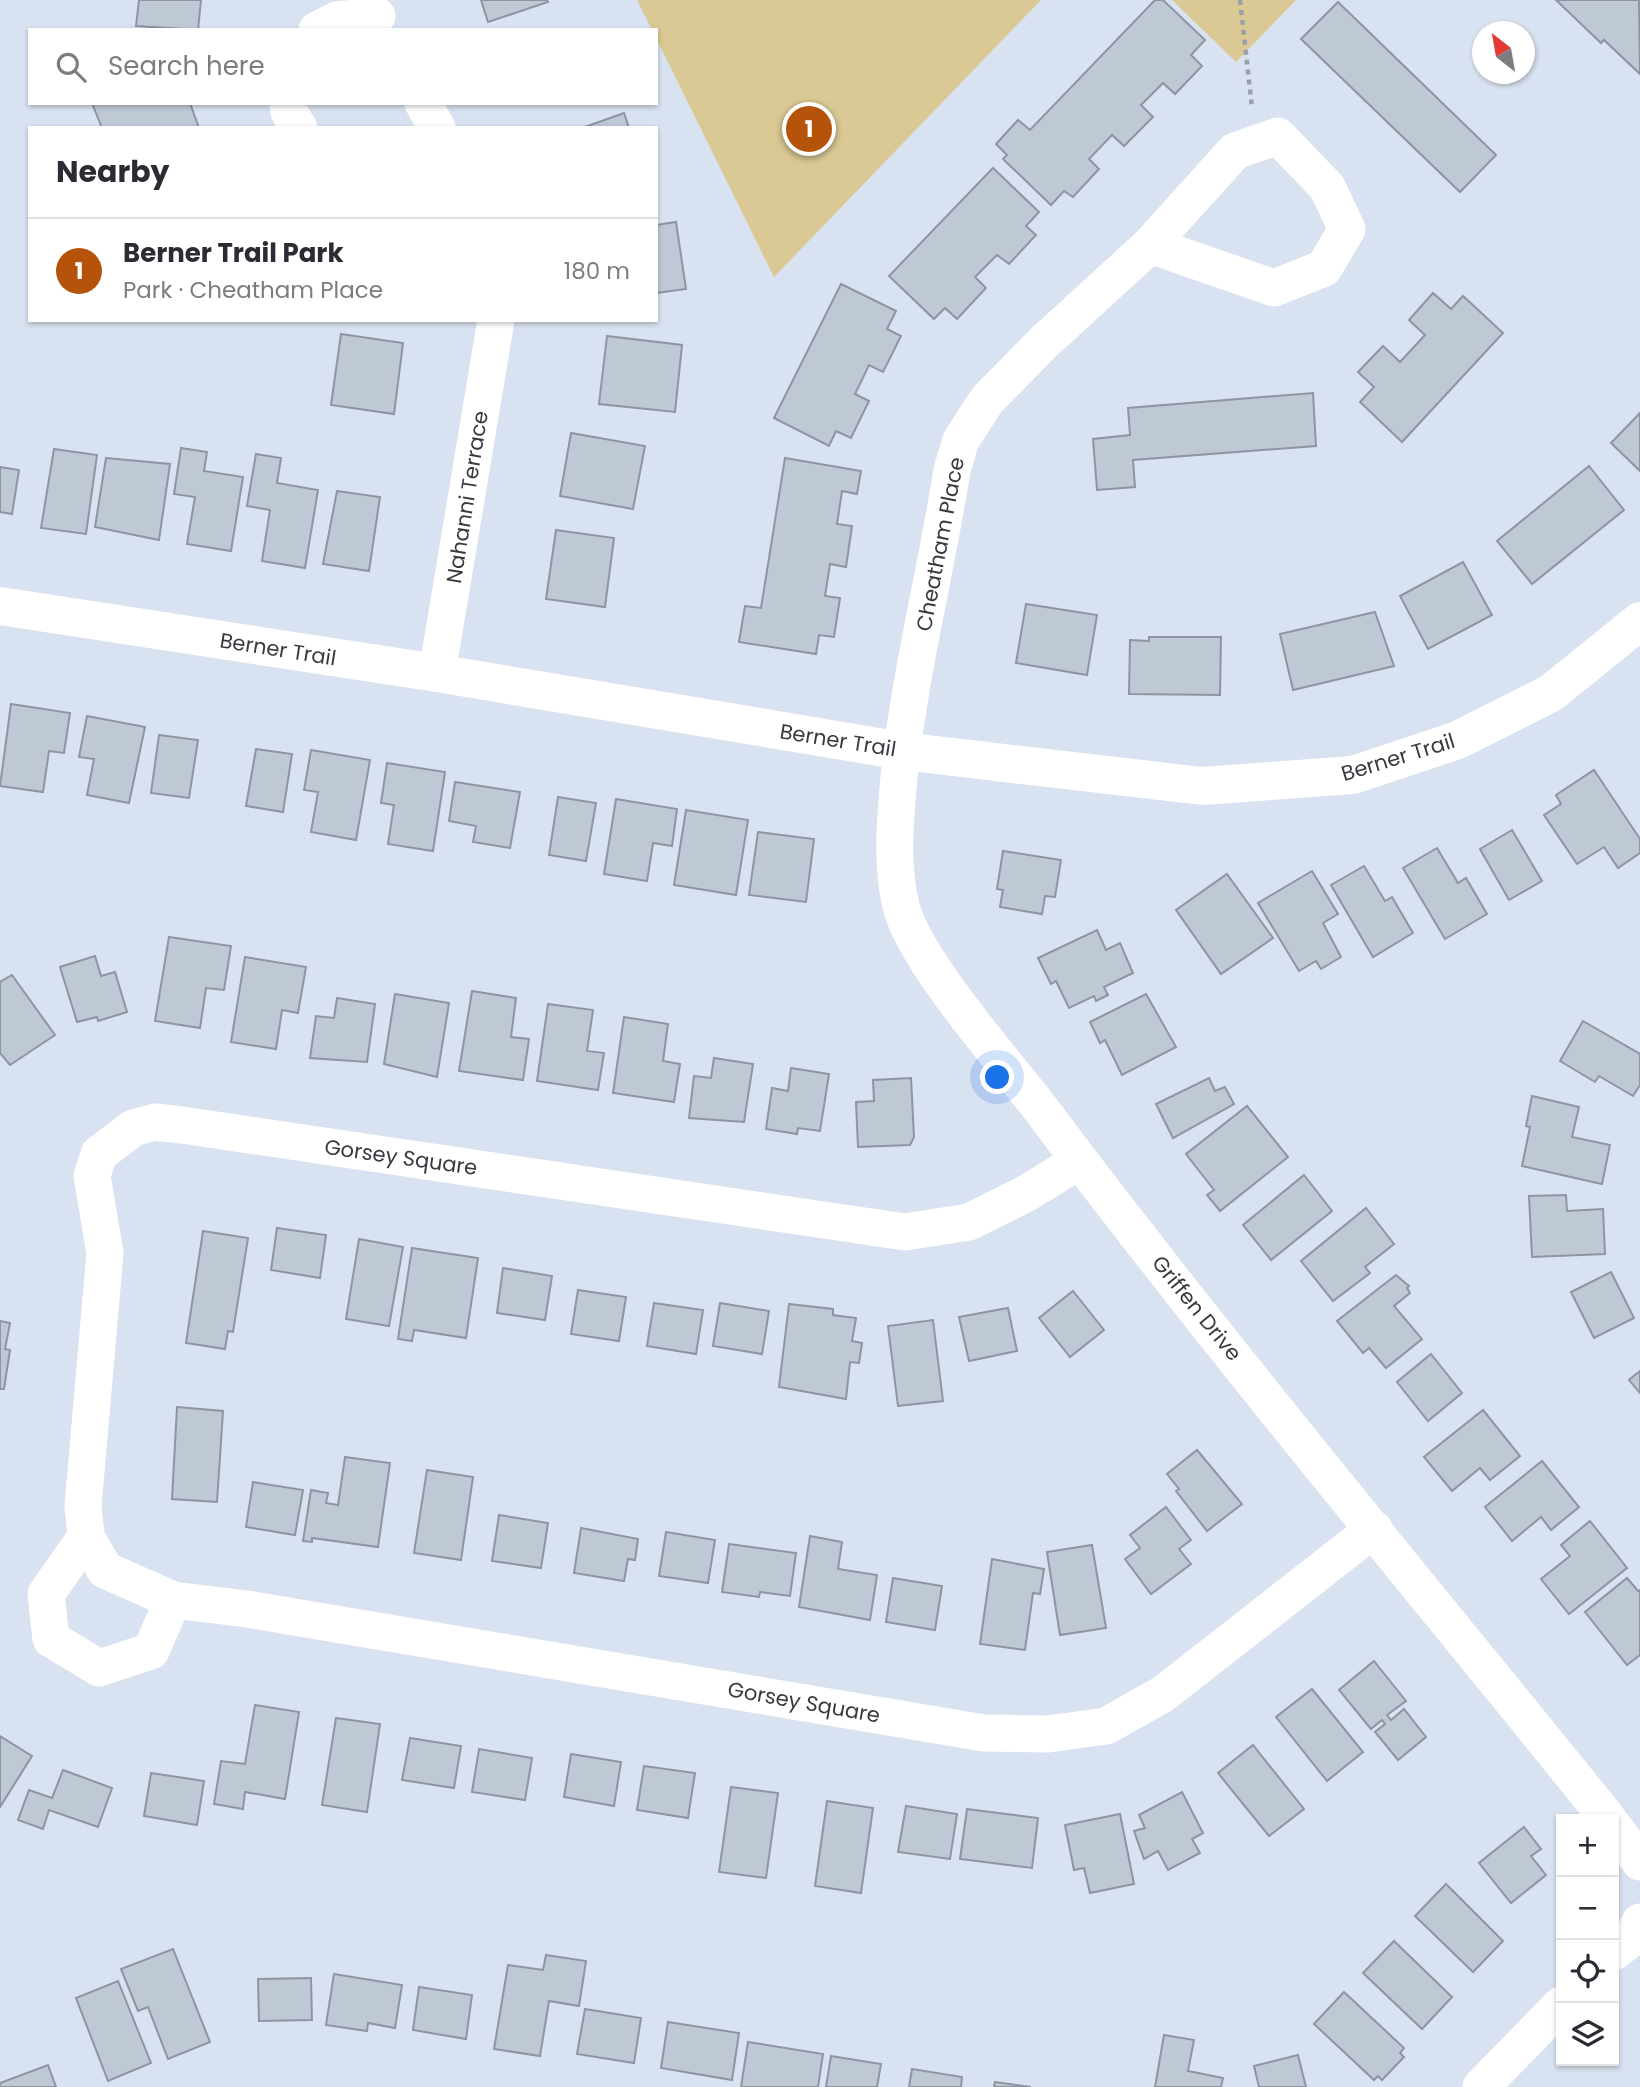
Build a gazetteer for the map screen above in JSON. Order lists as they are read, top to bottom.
{
  "streets": {
    "street": [
      "Nahanni Terrace",
      "Cheatham Place",
      "Berner Trail",
      "Gorsey Square",
      "Griffen Drive"
    ]
  },
  "crossings": [
    ["Nahanni Terrace", "Berner Trail"],
    ["Cheatham Place", "Berner Trail"],
    ["Cheatham Place", "Griffen Drive"],
    ["Berner Trail", "Griffen Drive"],
    ["Gorsey Square", "Griffen Drive"]
  ],
  "north": "top left",
  "page": {
    "search": "Search here",
    "pins": "1",
    "heading": "Nearby",
    "list": [
      {
        "mark": "1",
        "name": "Berner Trail Park",
        "note": "Park · Cheatham Place",
        "value": "180 m"
      }
    ],
    "map_buttons": ["+", "−"]
  }
}
